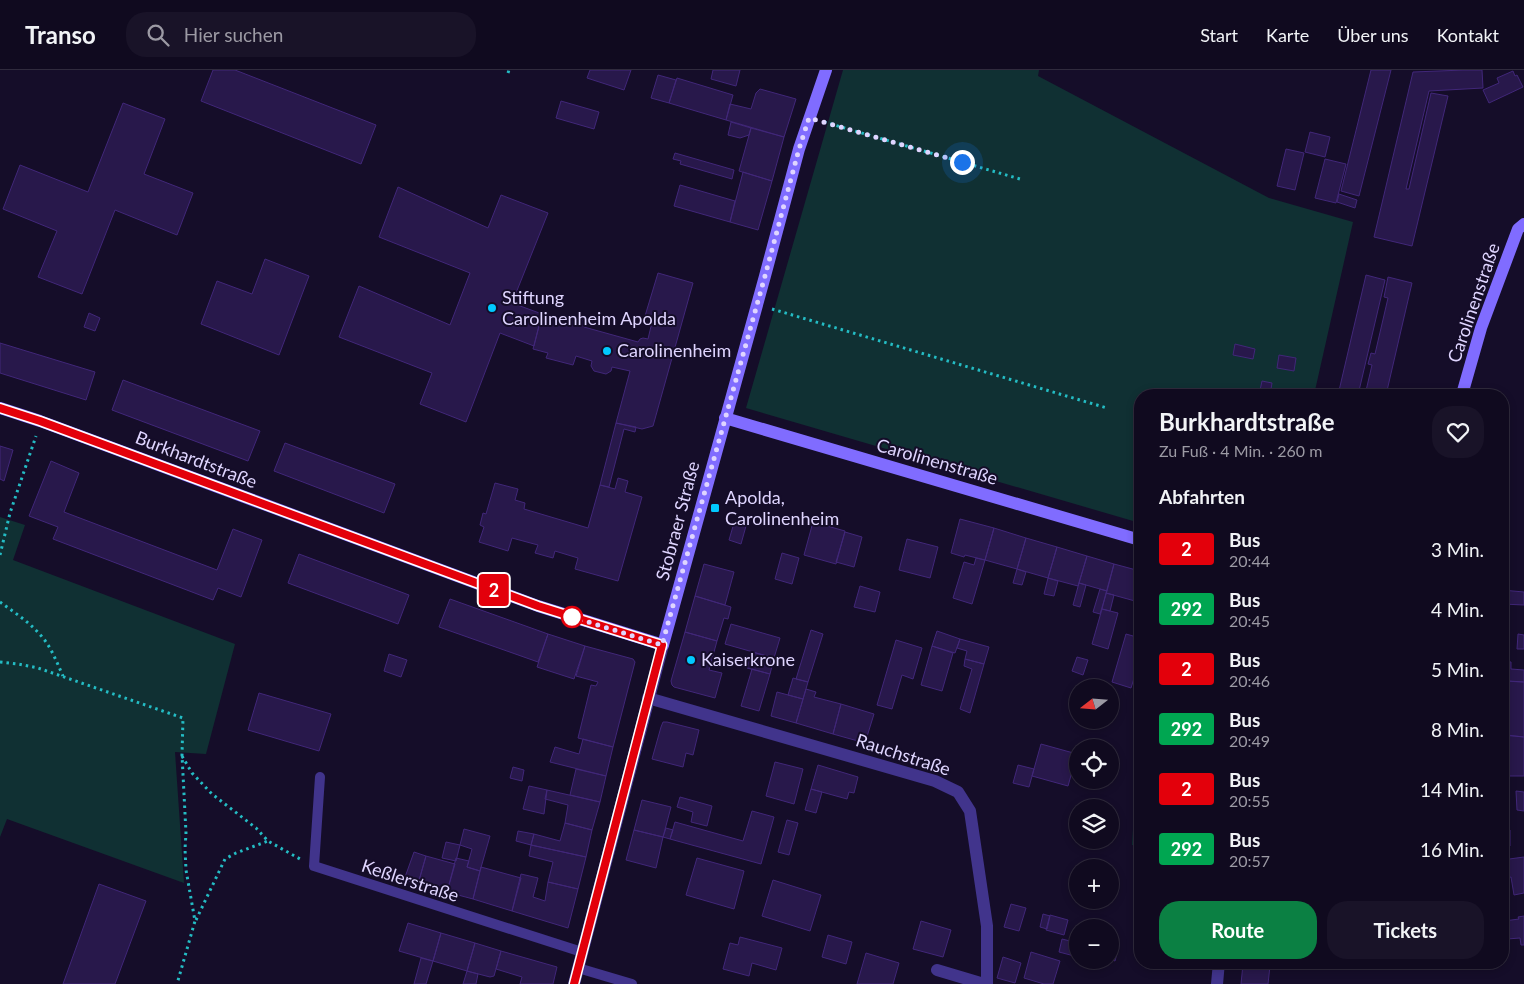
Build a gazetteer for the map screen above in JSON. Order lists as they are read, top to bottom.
{
  "streets": {
    "street": [
      "Carolinenstraße",
      "Burkhardtstraße",
      "Stobraer Straße",
      "Rauchstraße"
    ],
    "lane": ["Keßlerstraße"]
  },
  "crossings": [
    ["Carolinenstraße", "Stobraer Straße"],
    ["Burkhardtstraße", "Stobraer Straße"],
    ["Stobraer Straße", "Rauchstraße"],
    ["Stobraer Straße", "Keßlerstraße"]
  ],
  "places": {
    "other": ["Stiftung Carolinenheim Apolda", "Carolinenheim", "Kaiserkrone"],
    "transit": ["Apolda, Carolinenheim"]
  },
  "lines": ["bus line 2"],
  "north": "left",
  "page": {
    "header": "Transo",
    "search": "Hier suchen",
    "nav": [
      "Start",
      "Karte",
      "Über uns",
      "Kontakt"
    ],
    "on_map": "2",
    "heading": [
      ["Burkhardtstraße", "Zu Fuß · 4 Min. · 260 m"],
      "Abfahrten"
    ],
    "list": [
      {
        "mark": "2",
        "name": "Bus",
        "note": "20:44",
        "value": "3 Min."
      },
      {
        "mark": "292",
        "name": "Bus",
        "note": "20:45",
        "value": "4 Min."
      },
      {
        "mark": "2",
        "name": "Bus",
        "note": "20:46",
        "value": "5 Min."
      },
      {
        "mark": "292",
        "name": "Bus",
        "note": "20:49",
        "value": "8 Min."
      },
      {
        "mark": "2",
        "name": "Bus",
        "note": "20:55",
        "value": "14 Min."
      },
      {
        "mark": "292",
        "name": "Bus",
        "note": "20:57",
        "value": "16 Min."
      }
    ],
    "map_buttons": ["+", "−"],
    "buttons": ["Route", "Tickets"]
  }
}
